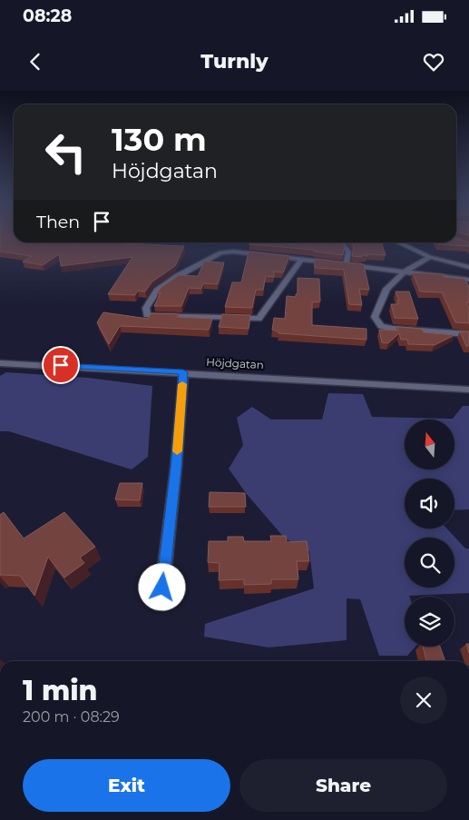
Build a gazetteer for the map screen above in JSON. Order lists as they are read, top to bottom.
{
  "streets": {
    "street": ["Höjdgatan"]
  },
  "north": "top",
  "page": {
    "status": "08:28",
    "header": "Turnly",
    "turn": ["130 m", "Höjdgatan"],
    "then": "Then",
    "heading": ["1 min", "200 m · 08:29"],
    "buttons": ["Exit", "Share"]
  }
}
